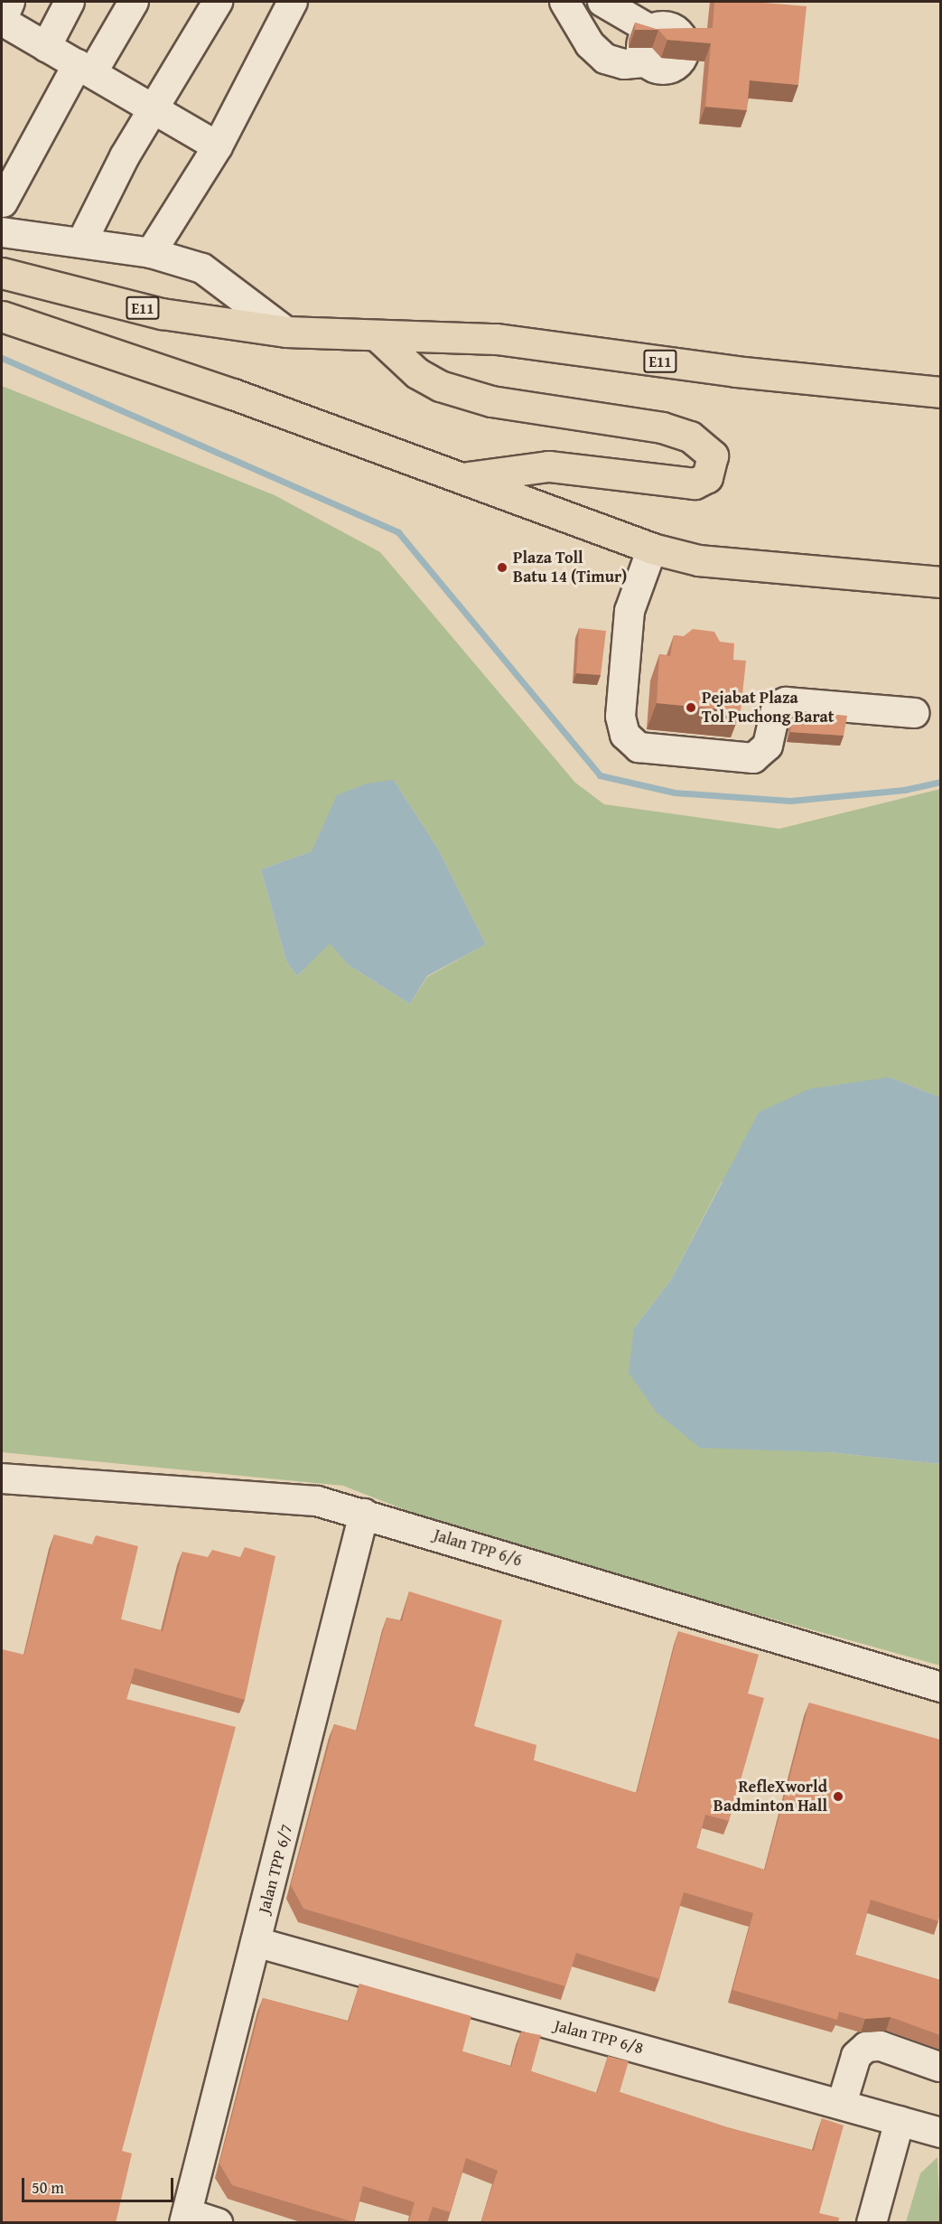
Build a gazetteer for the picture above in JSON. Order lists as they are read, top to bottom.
{
  "streets": {
    "highway": ["E11"],
    "street": ["Jalan TPP 6/6", "Jalan TPP 6/7", "Jalan TPP 6/8"]
  },
  "crossings": [
    ["Jalan TPP 6/6", "Jalan TPP 6/7"],
    ["Jalan TPP 6/7", "Jalan TPP 6/8"]
  ],
  "places": ["Plaza Toll Batu 14 (Timur)", "Pejabat Plaza Tol Puchong Barat", "RefleXworld Badminton Hall"],
  "scale_bar": "50 m"
}
